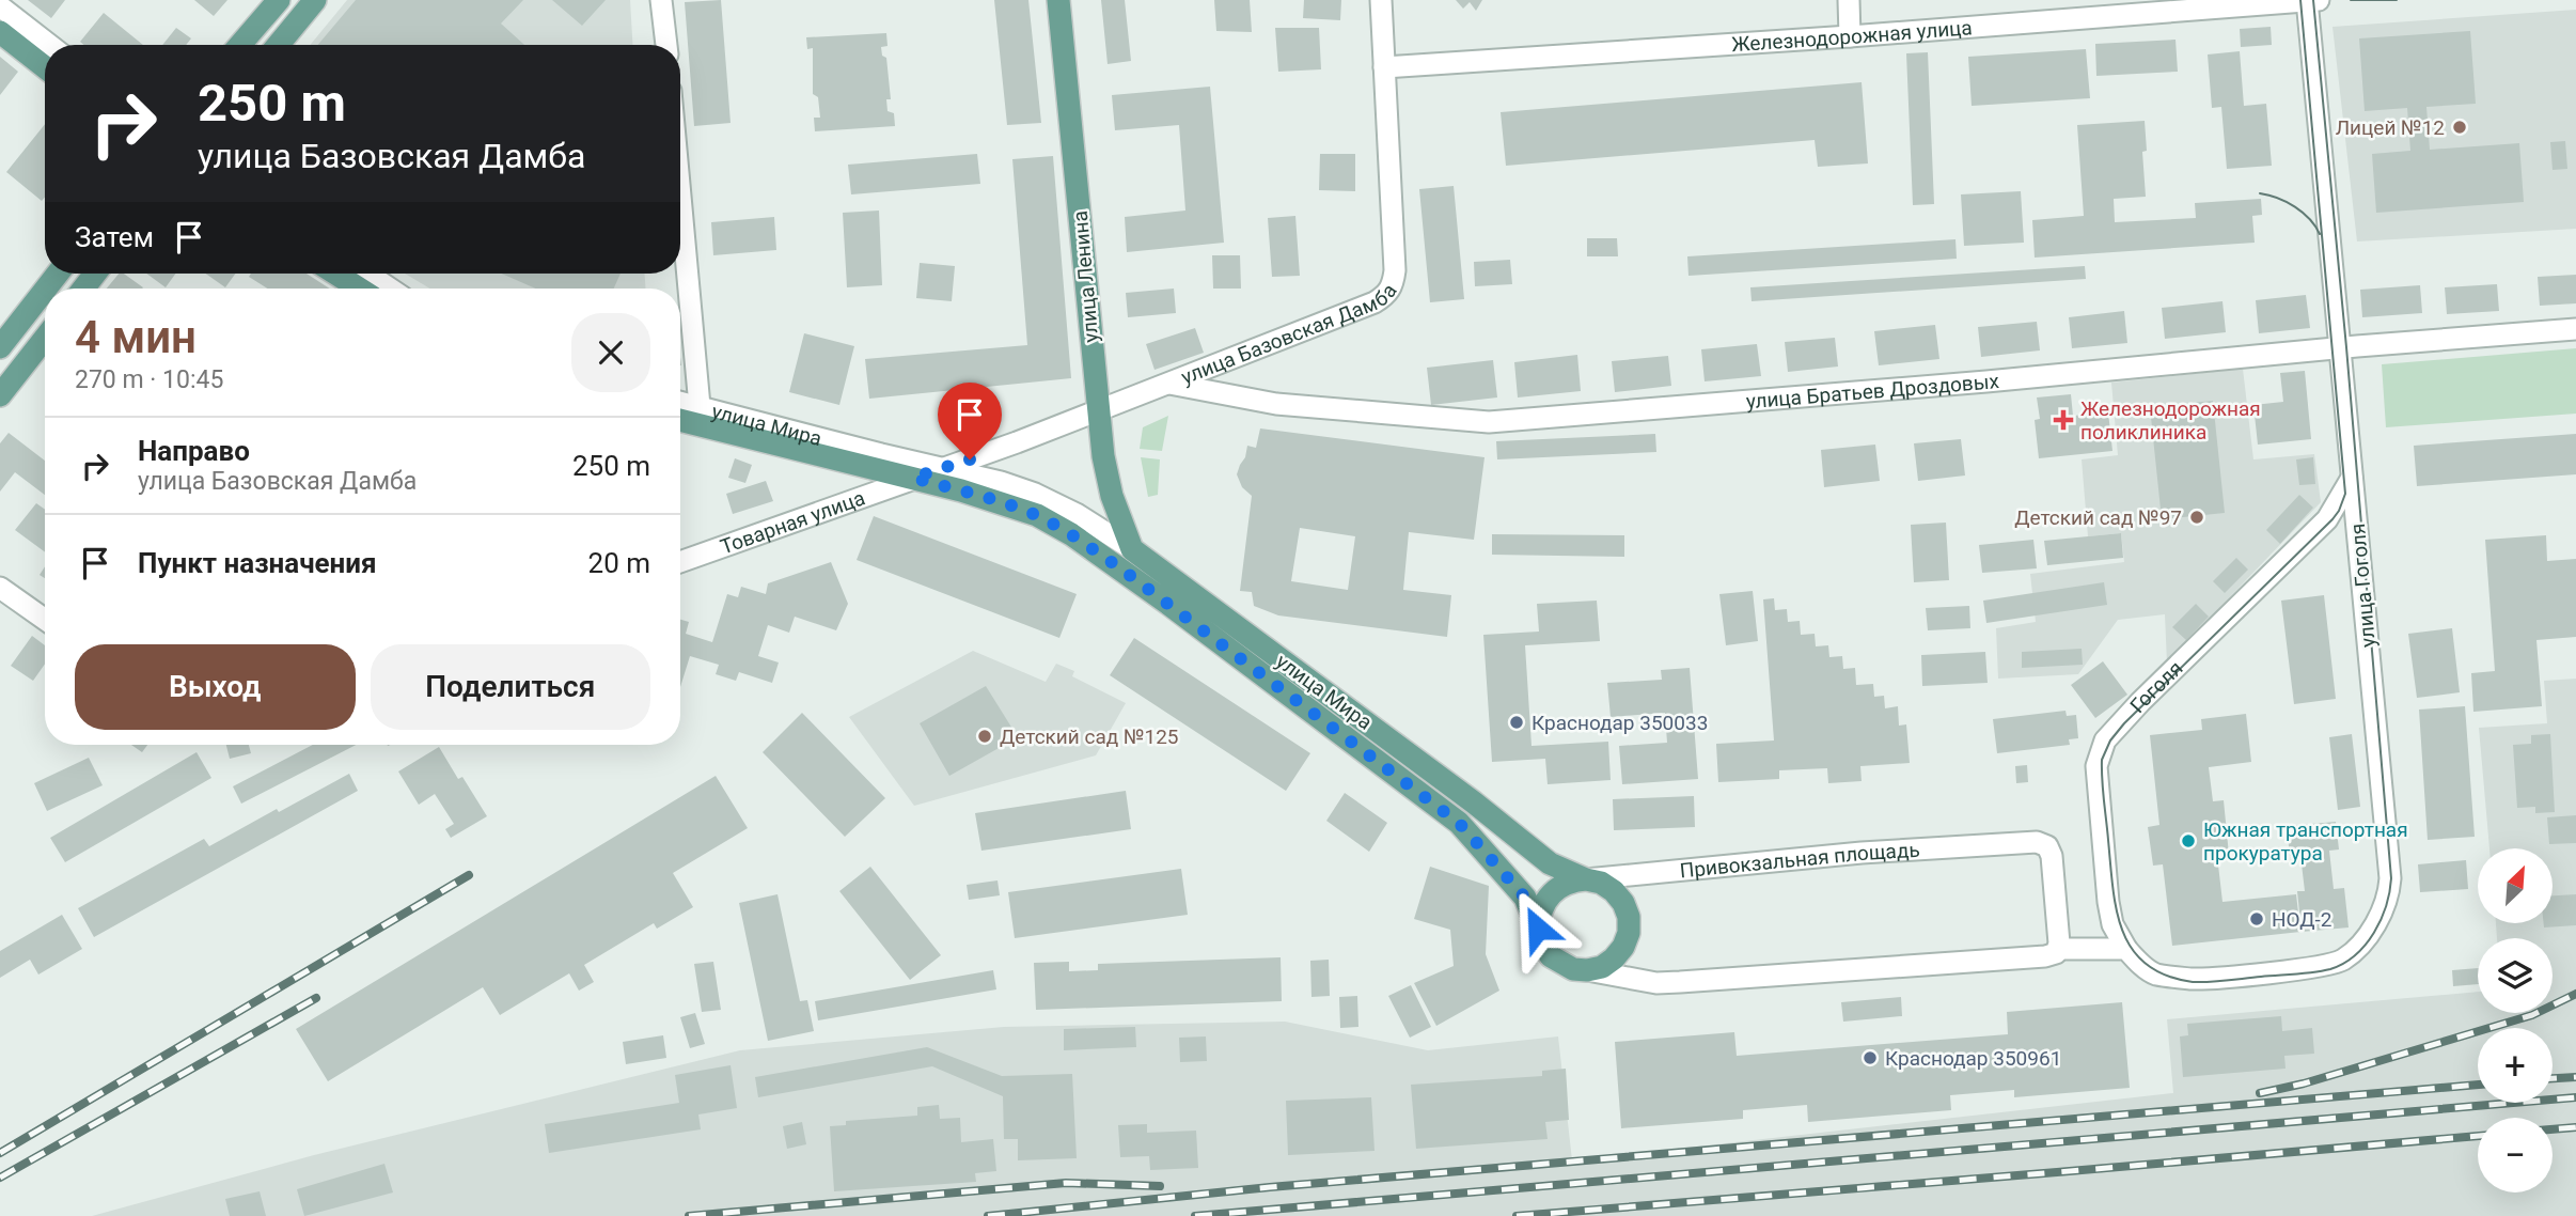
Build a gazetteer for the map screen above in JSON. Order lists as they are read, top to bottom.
{
  "streets": {
    "main road": ["улица Ленина", "улица Мира"],
    "street": [
      "Железнодорожная улица",
      "улица Базовская Дамба",
      "улица Братьев Дроздовых",
      "Товарная улица",
      "улица Гоголя",
      "Гоголя",
      "Привокзальная площадь"
    ]
  },
  "crossings": [
    ["Железнодорожная улица", "улица Базовская Дамба"],
    ["Железнодорожная улица", "улица Гоголя"],
    ["улица Ленина", "улица Базовская Дамба"],
    ["улица Ленина", "улица Мира"],
    ["улица Базовская Дамба", "улица Братьев Дроздовых"],
    ["улица Базовская Дамба", "улица Мира"],
    ["улица Базовская Дамба", "Товарная улица"],
    ["улица Братьев Дроздовых", "улица Гоголя"],
    ["улица Мира", "Товарная улица"],
    ["улица Мира", "Привокзальная площадь"],
    ["улица Гоголя", "Гоголя"]
  ],
  "places": {
    "other": [
      "Лицей №12",
      "Детский сад №97",
      "Краснодар 350033",
      "Детский сад №125",
      "Южная транспортная прокуратура",
      "НОД-2",
      "Краснодар 350961"
    ],
    "health": ["Железнодорожная поликлиника"]
  },
  "north": "top right",
  "page": {
    "turn": ["250 m", "улица Базовская Дамба"],
    "then": "Затем",
    "heading": ["4 мин", "270 m · 10:45"],
    "list": [
      {
        "name": "Направо",
        "note": "улица Базовская Дамба",
        "value": "250 m"
      },
      {
        "name": "Пункт назначения",
        "value": "20 m"
      }
    ],
    "buttons": ["Выход", "Поделиться"],
    "map_buttons": ["+", "−"]
  }
}
